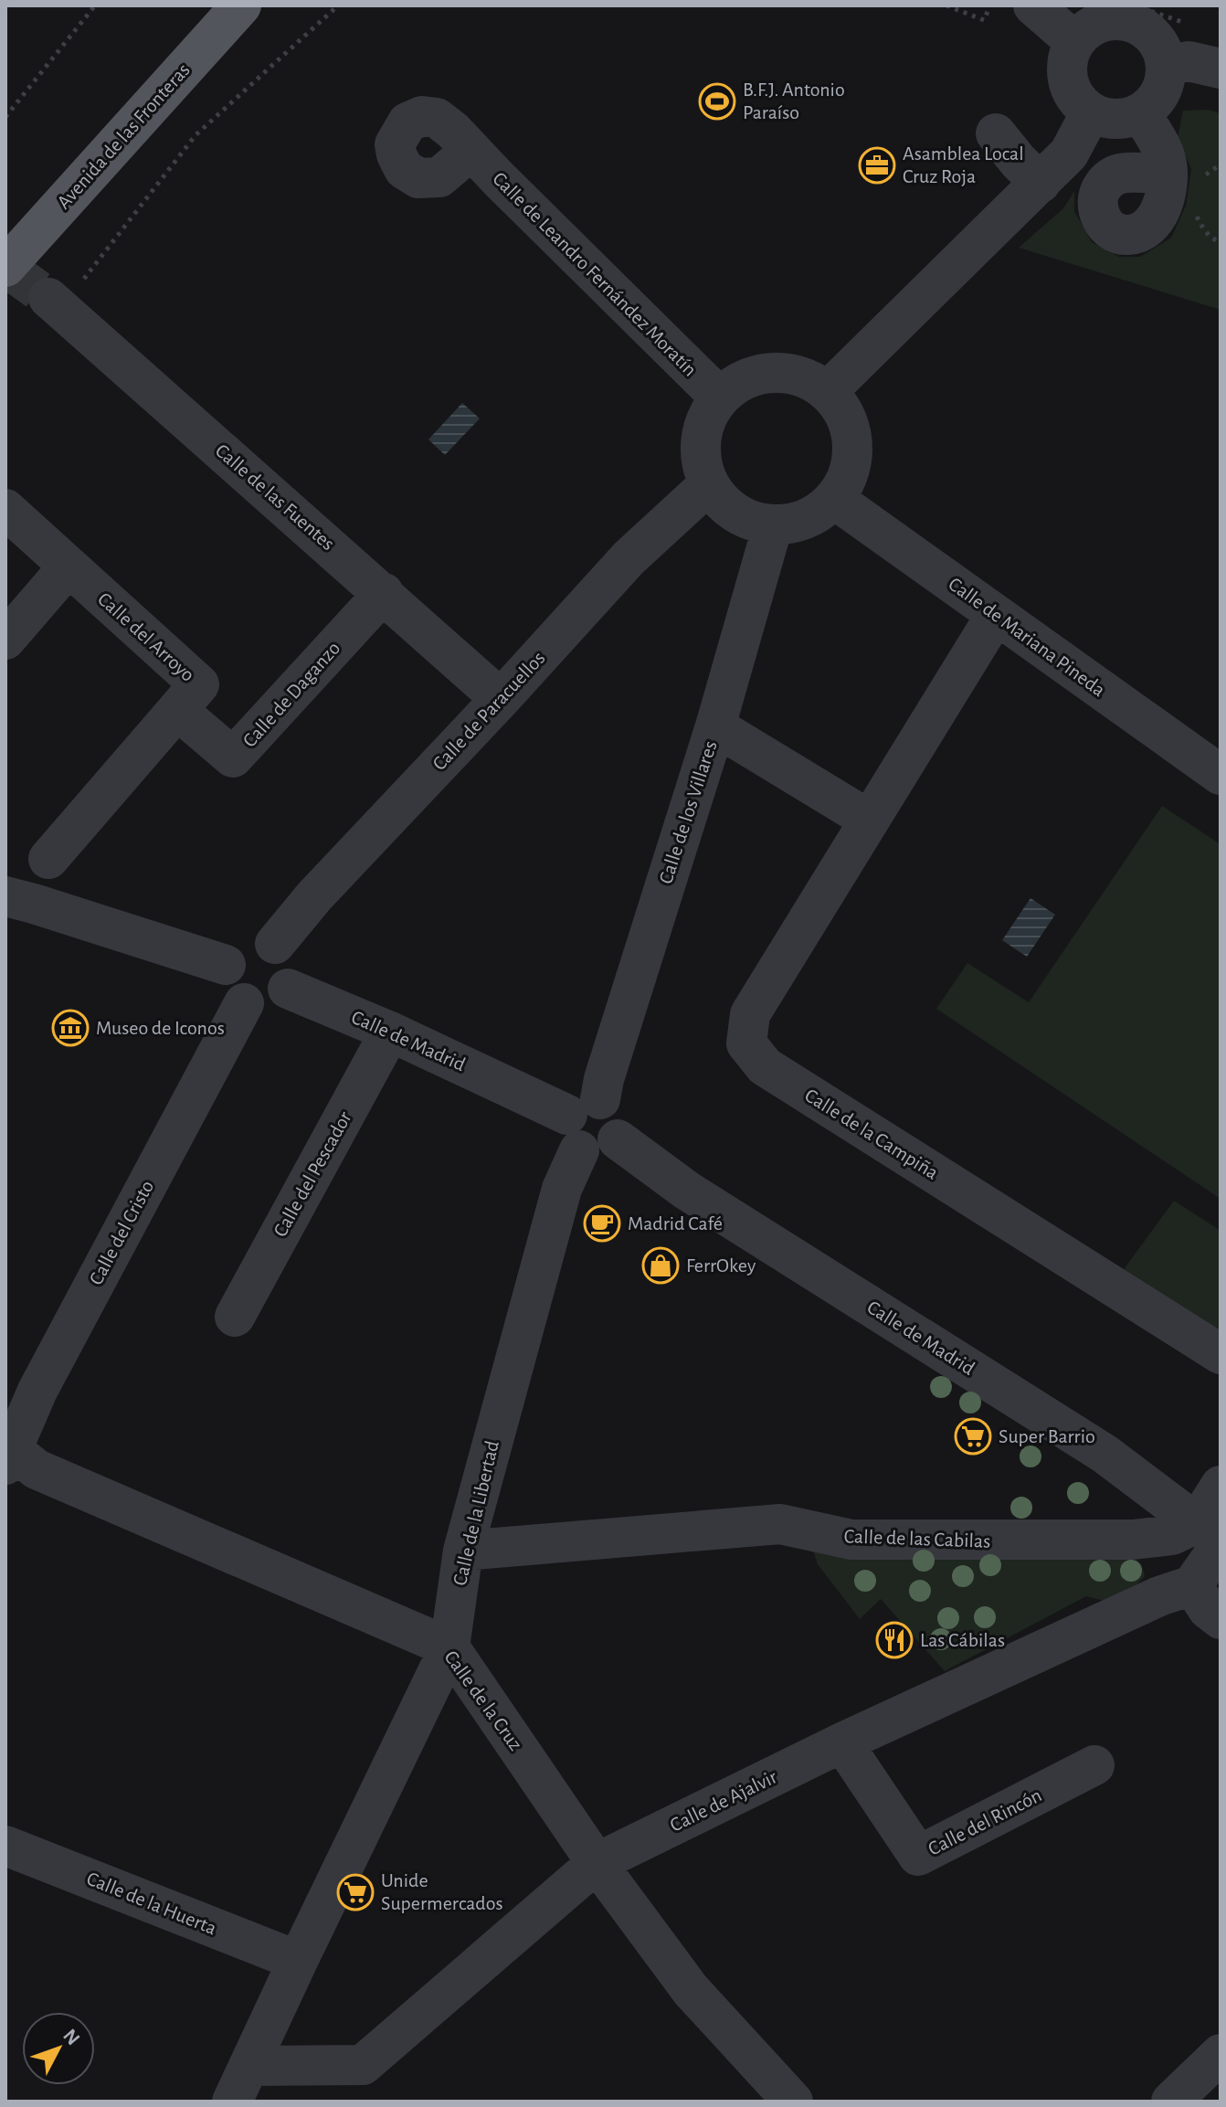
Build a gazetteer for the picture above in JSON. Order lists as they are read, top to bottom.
{
  "streets": {
    "main road": ["Avenida de las Fronteras"],
    "street": [
      "Calle de Leandro Fernández Moratín",
      "Calle de las Fuentes",
      "Calle del Arroyo",
      "Calle de Mariana Pineda",
      "Calle de Daganzo",
      "Calle de Paracuellos",
      "Calle de los Villares",
      "Calle de Madrid",
      "Calle de la Campiña",
      "Calle del Pescador",
      "Calle del Cristo",
      "Calle de la Libertad",
      "Calle de las Cabilas",
      "Calle de la Cruz",
      "Calle de Ajalvir",
      "Calle del Rincón",
      "Calle de la Huerta"
    ]
  },
  "crossings": [
    ["Calle de Leandro Fernández Moratín", "Calle de Mariana Pineda"],
    ["Calle de Leandro Fernández Moratín", "Calle de Paracuellos"],
    ["Calle de Leandro Fernández Moratín", "Calle de los Villares"],
    ["Calle de las Fuentes", "Calle de Daganzo"],
    ["Calle de las Fuentes", "Calle de Paracuellos"],
    ["Calle del Arroyo", "Calle de Daganzo"],
    ["Calle de Mariana Pineda", "Calle de Paracuellos"],
    ["Calle de Mariana Pineda", "Calle de los Villares"],
    ["Calle de Mariana Pineda", "Calle de la Campiña"],
    ["Calle de Paracuellos", "Calle de los Villares"],
    ["Calle de Paracuellos", "Calle de Madrid"],
    ["Calle de Paracuellos", "Calle del Cristo"],
    ["Calle de los Villares", "Calle de Madrid"],
    ["Calle de los Villares", "Calle de la Libertad"],
    ["Calle de Madrid", "Calle del Pescador"],
    ["Calle de Madrid", "Calle del Cristo"],
    ["Calle de Madrid", "Calle de la Libertad"],
    ["Calle de Madrid", "Calle de las Cabilas"],
    ["Calle del Cristo", "Calle de la Cruz"],
    ["Calle de la Libertad", "Calle de las Cabilas"],
    ["Calle de la Libertad", "Calle de la Cruz"],
    ["Calle de la Libertad", "Calle de Ajalvir"],
    ["Calle de la Libertad", "Calle de la Huerta"],
    ["Calle de la Cruz", "Calle de Ajalvir"],
    ["Calle de Ajalvir", "Calle del Rincón"]
  ],
  "places": {
    "sports": ["B.F.J. Antonio Paraíso"],
    "office": ["Asamblea Local Cruz Roja"],
    "museum": ["Museo de Iconos"],
    "cafe": ["Madrid Café"],
    "shop": ["FerrOkey"],
    "supermarket": ["Super Barrio", "Unide Supermercados"],
    "restaurant": ["Las Cábilas"]
  },
  "north": "top right"
}
